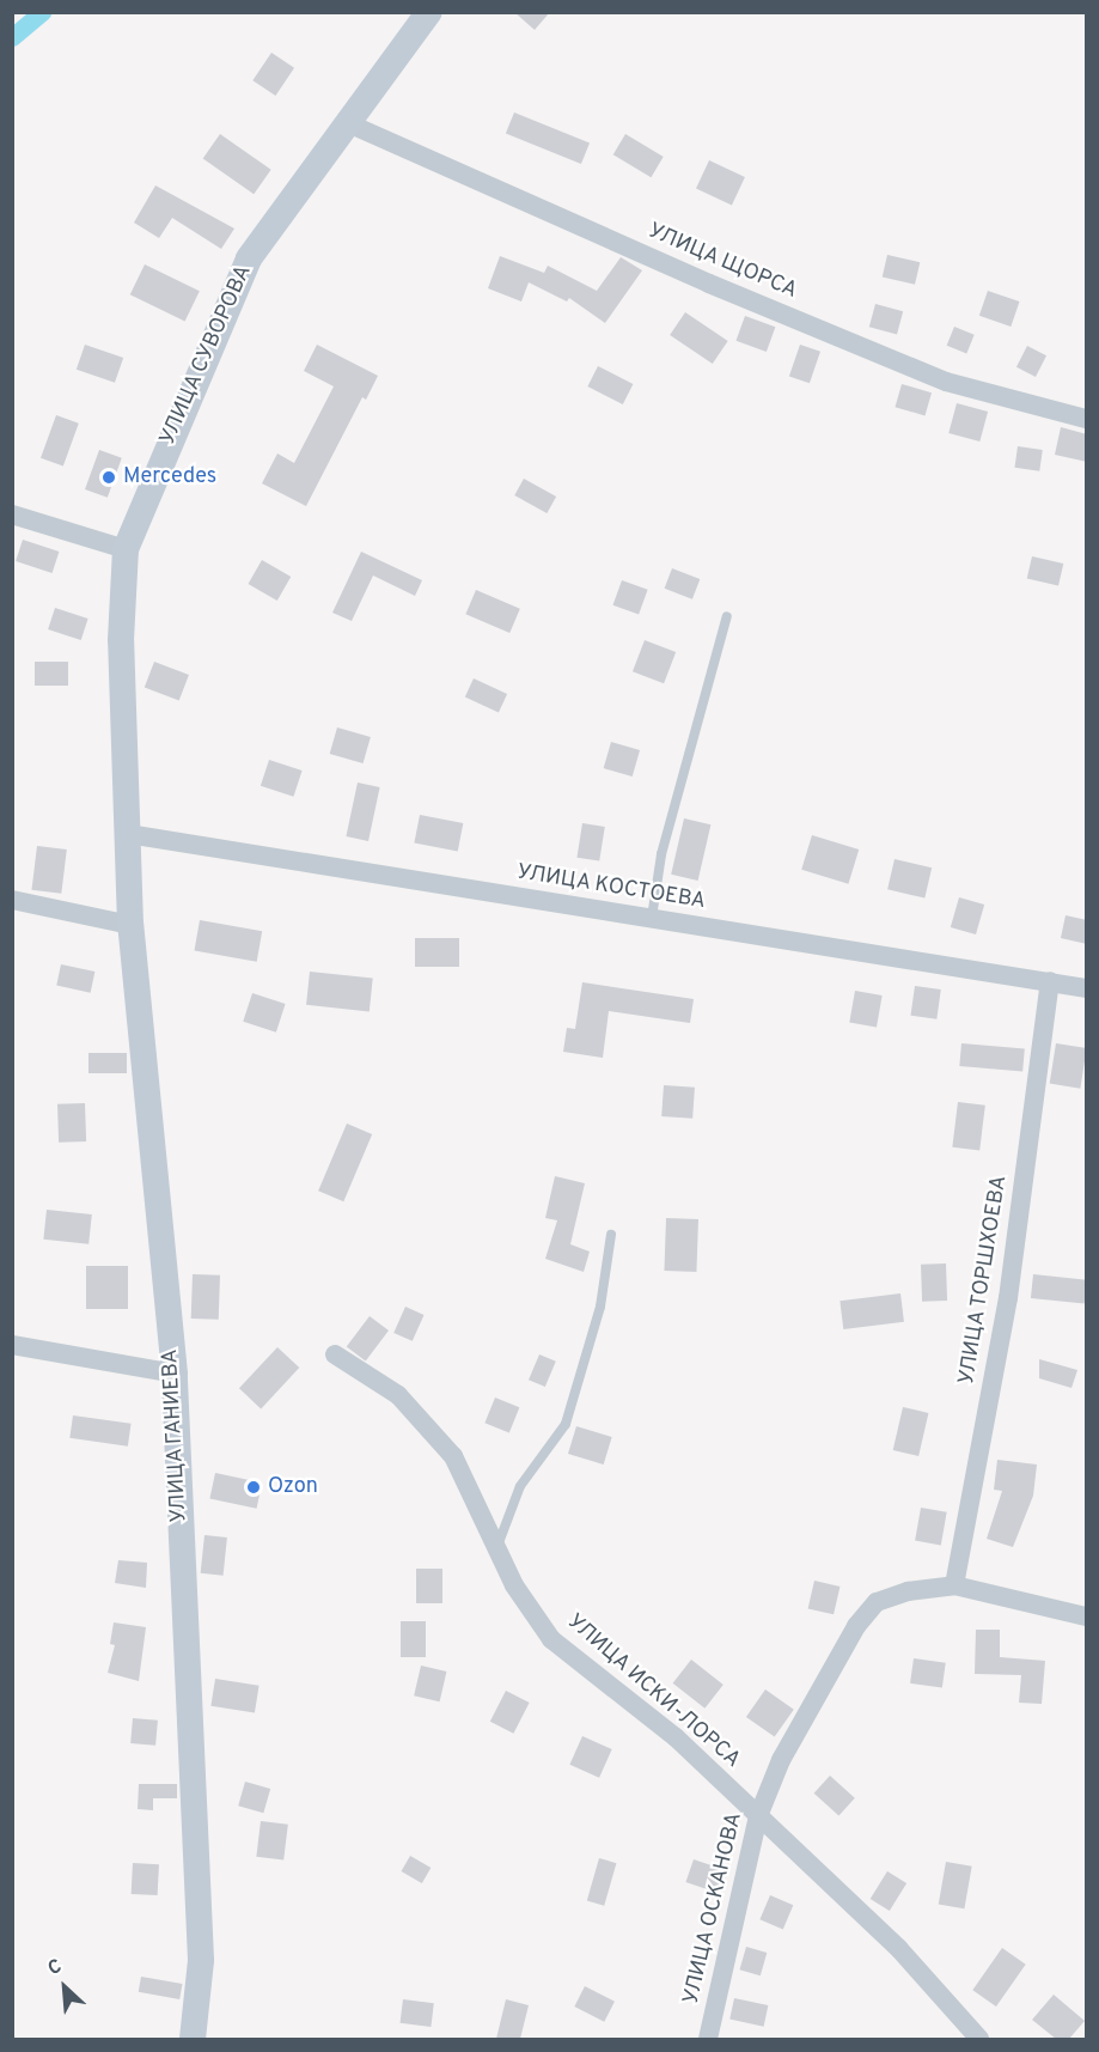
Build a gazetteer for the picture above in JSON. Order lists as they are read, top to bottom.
{
  "streets": {
    "main road": ["УЛИЦА СУВОРОВА", "УЛИЦА ГАНИЕВА"],
    "street": [
      "УЛИЦА ЩОРСА",
      "УЛИЦА КОСТОЕВА",
      "УЛИЦА ТОРШХОЕВА",
      "УЛИЦА ИСКИ-ЛОРСА",
      "УЛИЦА ОСКАНОВА"
    ]
  },
  "crossings": [
    ["УЛИЦА ЩОРСА", "УЛИЦА СУВОРОВА"],
    ["УЛИЦА СУВОРОВА", "УЛИЦА КОСТОЕВА"],
    ["УЛИЦА СУВОРОВА", "УЛИЦА ГАНИЕВА"],
    ["УЛИЦА КОСТОЕВА", "УЛИЦА ТОРШХОЕВА"],
    ["УЛИЦА КОСТОЕВА", "УЛИЦА ГАНИЕВА"],
    ["УЛИЦА ТОРШХОЕВА", "УЛИЦА ОСКАНОВА"],
    ["УЛИЦА ИСКИ-ЛОРСА", "УЛИЦА ОСКАНОВА"]
  ],
  "places": ["Mercedes", "Ozon"],
  "north": "top left"
}
